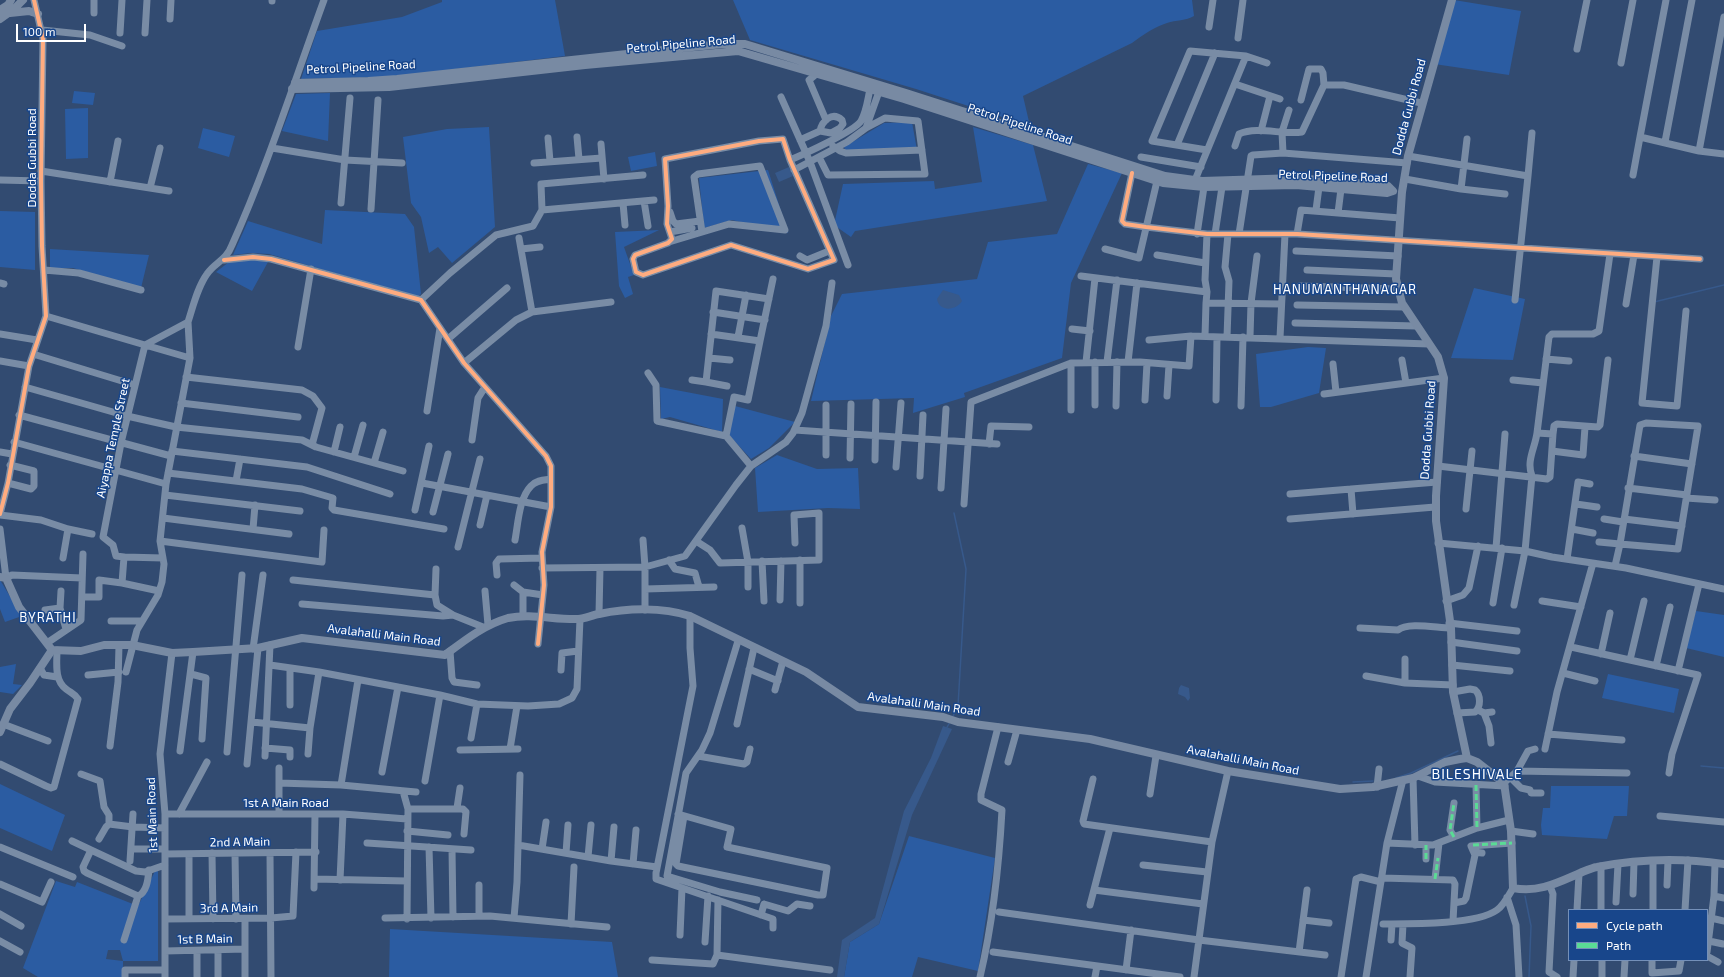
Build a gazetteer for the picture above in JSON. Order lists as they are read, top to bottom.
{
  "streets": {
    "main road": ["Petrol Pipeline Road", "Dodda Gubbi Road", "Avalahalli Main Road"],
    "street": [
      "Aiyappa Temple Street",
      "1st A Main Road",
      "1st Main Road",
      "2nd A Main",
      "3rd A Main",
      "1st B Main"
    ]
  },
  "crossings": [
    ["Dodda Gubbi Road", "Avalahalli Main Road"],
    ["Avalahalli Main Road", "1st Main Road"],
    ["1st A Main Road", "1st Main Road"],
    ["1st Main Road", "2nd A Main"],
    ["1st Main Road", "3rd A Main"],
    ["1st Main Road", "1st B Main"],
    ["2nd A Main", "3rd A Main"]
  ],
  "districts": ["HANUMANTHANAGAR", "BYRATHI", "BILESHIVALE"],
  "legend": ["Cycle path", "Path"],
  "scale_bar": "100 m"
}
